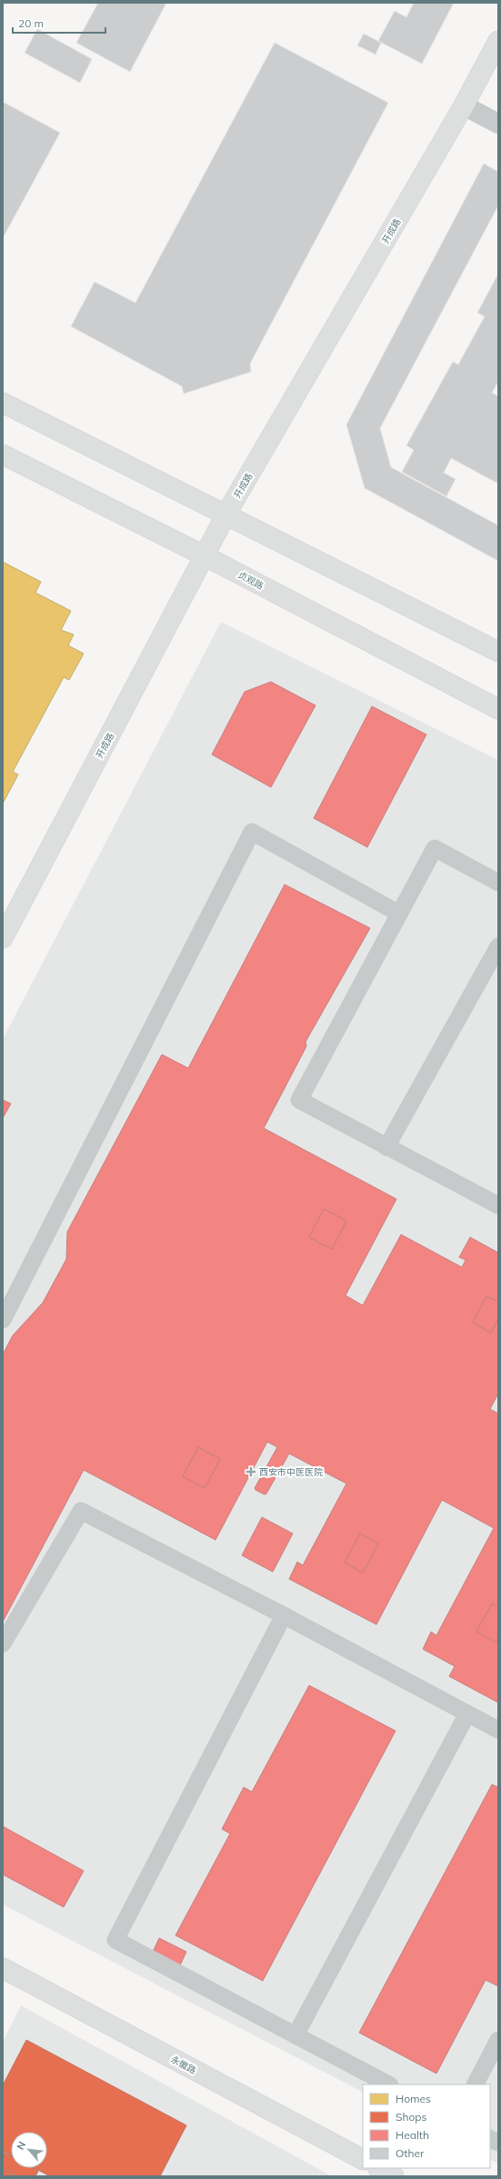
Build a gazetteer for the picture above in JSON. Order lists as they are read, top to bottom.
{
  "streets": {
    "street": ["开成路", "贞观路", "永徽路"]
  },
  "crossings": [
    ["开成路", "贞观路"]
  ],
  "places": {
    "health": ["西安市中医医院"]
  },
  "legend": [
    "Homes",
    "Shops",
    "Health",
    "Other"
  ],
  "scale_bar": "20 m",
  "north": "top left"
}
